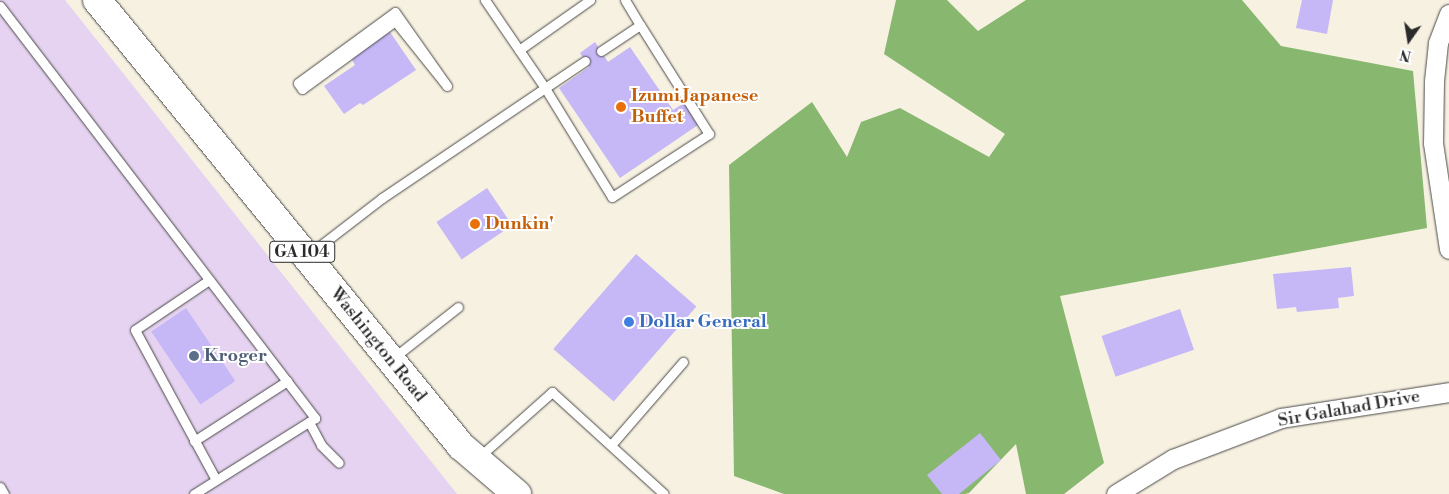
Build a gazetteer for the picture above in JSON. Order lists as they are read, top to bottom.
{
  "streets": {
    "main road": ["GA 104", "Washington Road"],
    "street": ["Sir Galahad Drive"]
  },
  "places": [
    "Izumi Japanese Buffet",
    "Dunkin'",
    "Dollar General",
    "Kroger"
  ],
  "north": "bottom"
}
